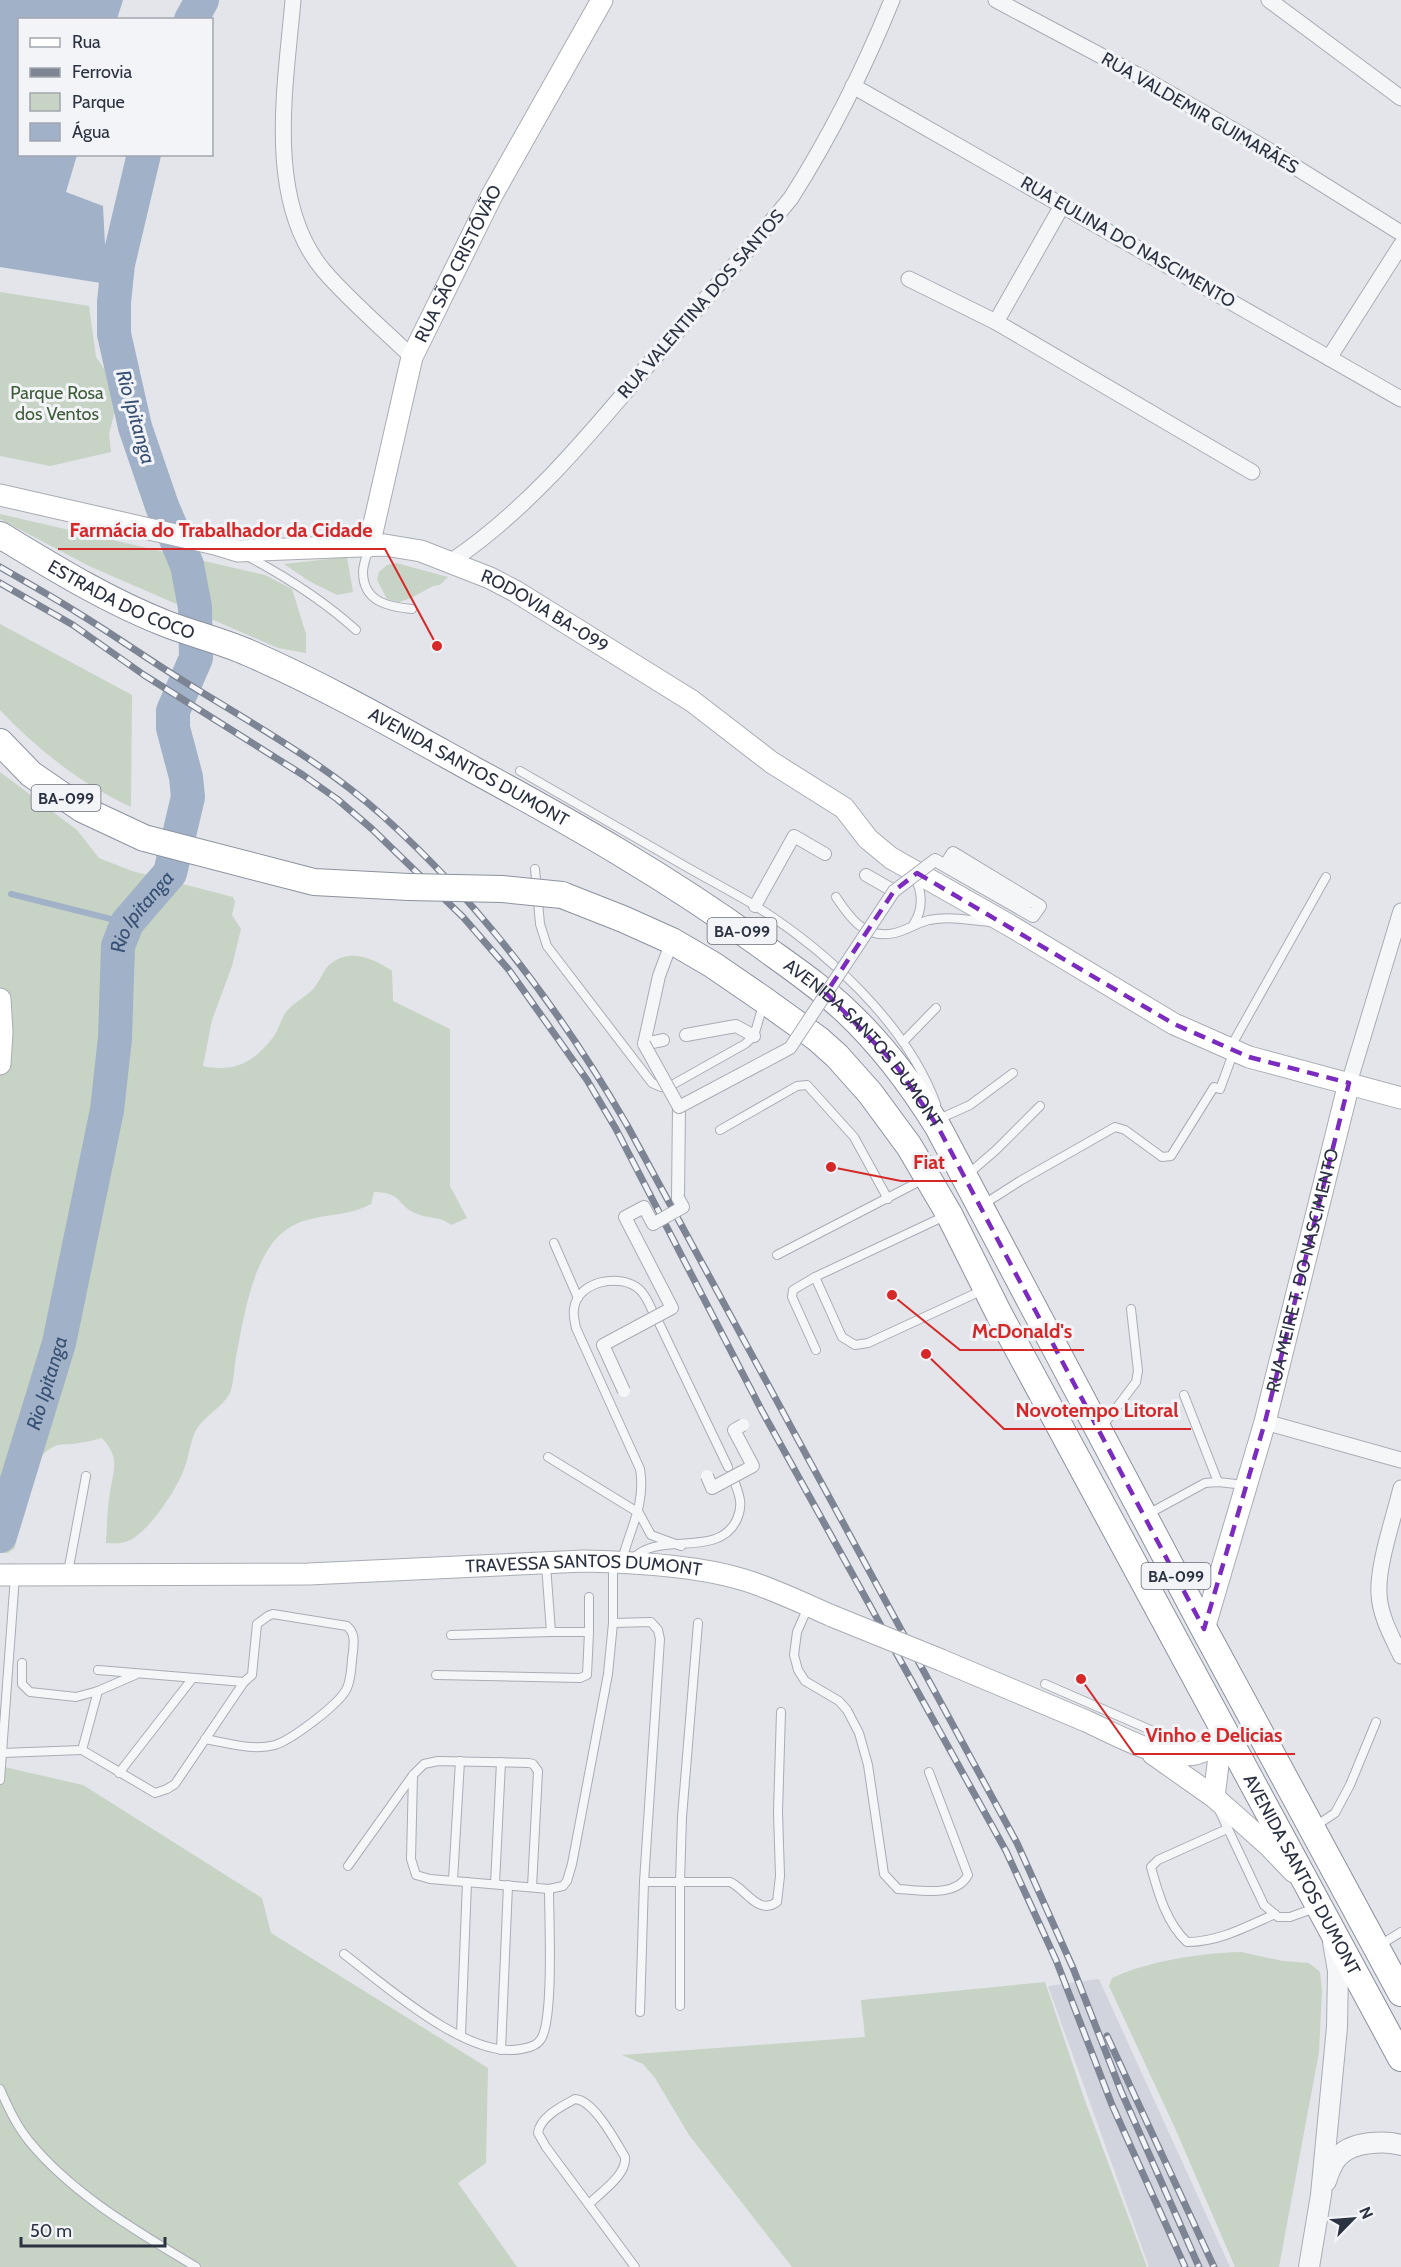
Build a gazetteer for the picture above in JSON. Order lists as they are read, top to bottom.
{
  "streets": {
    "highway": ["ESTRADA DO COCO", "AVENIDA SANTOS DUMONT", "BA-099"],
    "main road": [
      "RUA SÃO CRISTÓVÃO",
      "RODOVIA BA-099",
      "RUA MEIRE T. DO NASCIMENTO",
      "TRAVESSA SANTOS DUMONT"
    ],
    "street": ["RUA VALDEMIR GUIMARÃES", "RUA EULINA DO NASCIMENTO", "RUA VALENTINA DOS SANTOS"]
  },
  "crossings": [
    ["RUA EULINA DO NASCIMENTO", "RUA VALENTINA DOS SANTOS"],
    ["RUA SÃO CRISTÓVÃO", "RODOVIA BA-099"],
    ["RUA VALENTINA DOS SANTOS", "RODOVIA BA-099"],
    ["ESTRADA DO COCO", "AVENIDA SANTOS DUMONT"],
    ["RODOVIA BA-099", "RUA MEIRE T. DO NASCIMENTO"],
    ["AVENIDA SANTOS DUMONT", "RUA MEIRE T. DO NASCIMENTO"],
    ["AVENIDA SANTOS DUMONT", "TRAVESSA SANTOS DUMONT"]
  ],
  "water": ["Rio Ipitanga"],
  "parks": ["Parque Rosa dos Ventos"],
  "places": [
    "Farmácia do Trabalhador da Cidade",
    "Fiat",
    "McDonald's",
    "Novotempo Litoral",
    "Vinho e Delicias"
  ],
  "legend": [
    "Rua",
    "Ferrovia",
    "Parque",
    "Água"
  ],
  "scale_bar": "50 m",
  "north": "top right"
}
